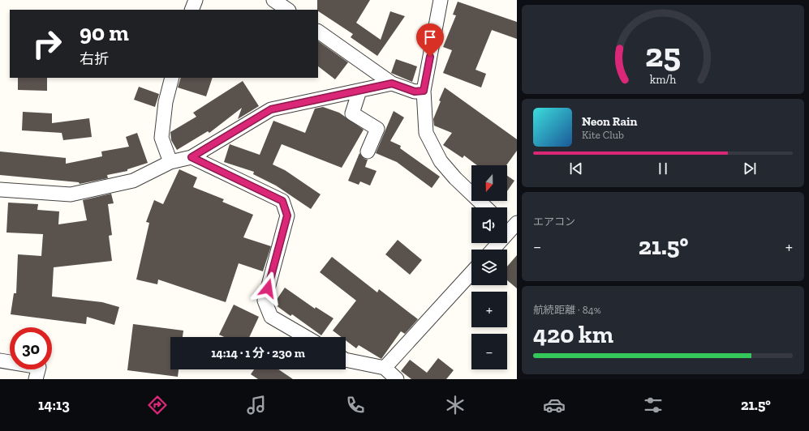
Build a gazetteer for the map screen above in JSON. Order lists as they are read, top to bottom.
{
  "north": "bottom",
  "page": {
    "turn": ["90 m", "右折"],
    "song": ["Neon Rain", "Kite Club"],
    "map_buttons": ["+", "−"],
    "tile": [
      "エアコン",
      ["航続距離 · 84%", "420 km"]
    ],
    "heat": ["−", "21.5°", "+"],
    "limit": "30",
    "trip": "14:14 · 1 分 · 230 m",
    "tabs": ["14:13", "21.5°"],
    "gauge": ["25", "km/h"]
  }
}
